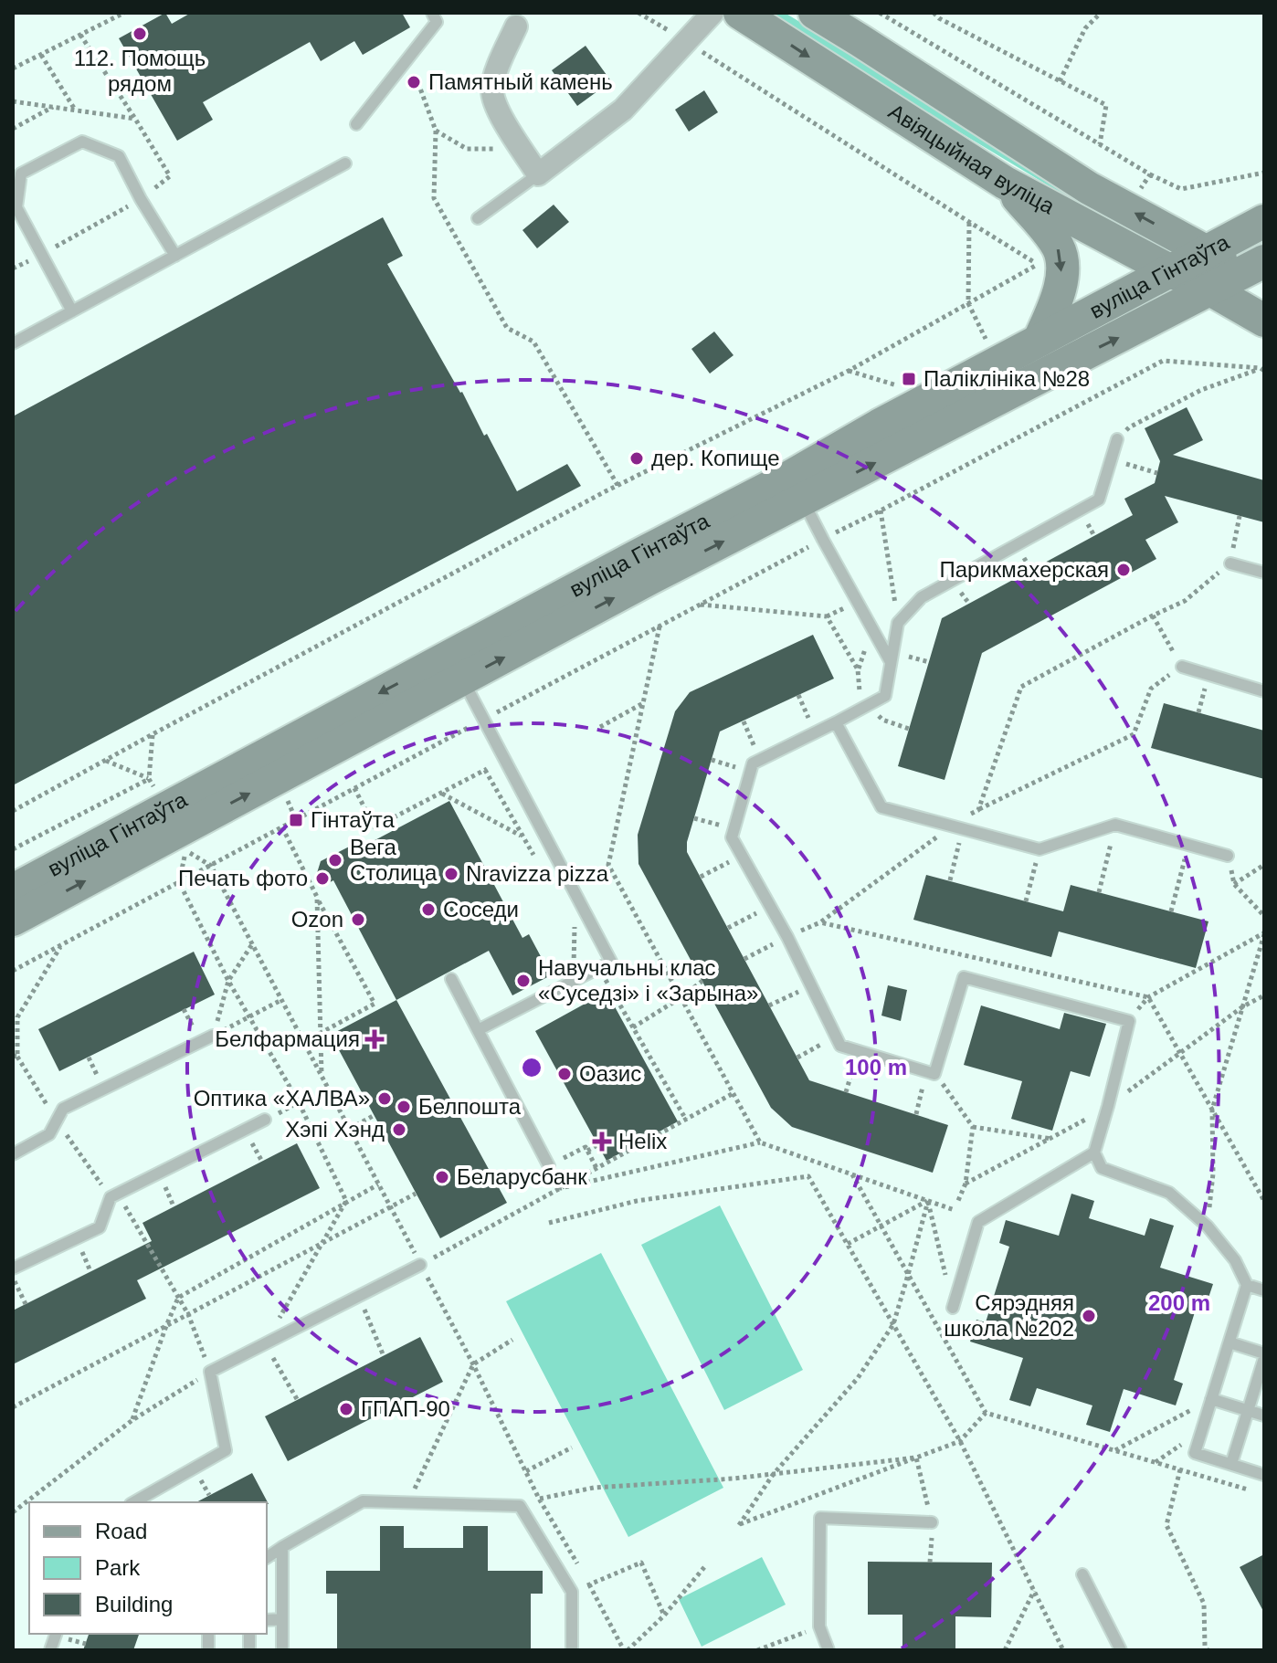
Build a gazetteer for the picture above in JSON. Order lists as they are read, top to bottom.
{
  "streets": {
    "main road": ["Авіяцыйная вуліца", "вуліца Гінтаўта"]
  },
  "crossings": [
    ["Авіяцыйная вуліца", "вуліца Гінтаўта"]
  ],
  "places": {
    "other": [
      "112. Помощь рядом",
      "Памятный камень",
      "дер. Копище",
      "Парикмахерская",
      "Вега Столица",
      "Nravizza pizza",
      "Печать фото",
      "Соседи",
      "Ozon",
      "Навучальны клас «Суседзі» і «Зарына»",
      "Оазис",
      "Оптика «ХАЛВА»",
      "Белпошта",
      "Хэпі Хэнд",
      "Беларусбанк",
      "Сярэдняя школа №202",
      "ГПАП-90"
    ],
    "transit": ["Паліклініка №28", "Гінтаўта"],
    "health": ["Белфармация", "Helix"]
  },
  "legend": ["Road", "Park", "Building"],
  "rings": ["100 m", "200 m"]
}
